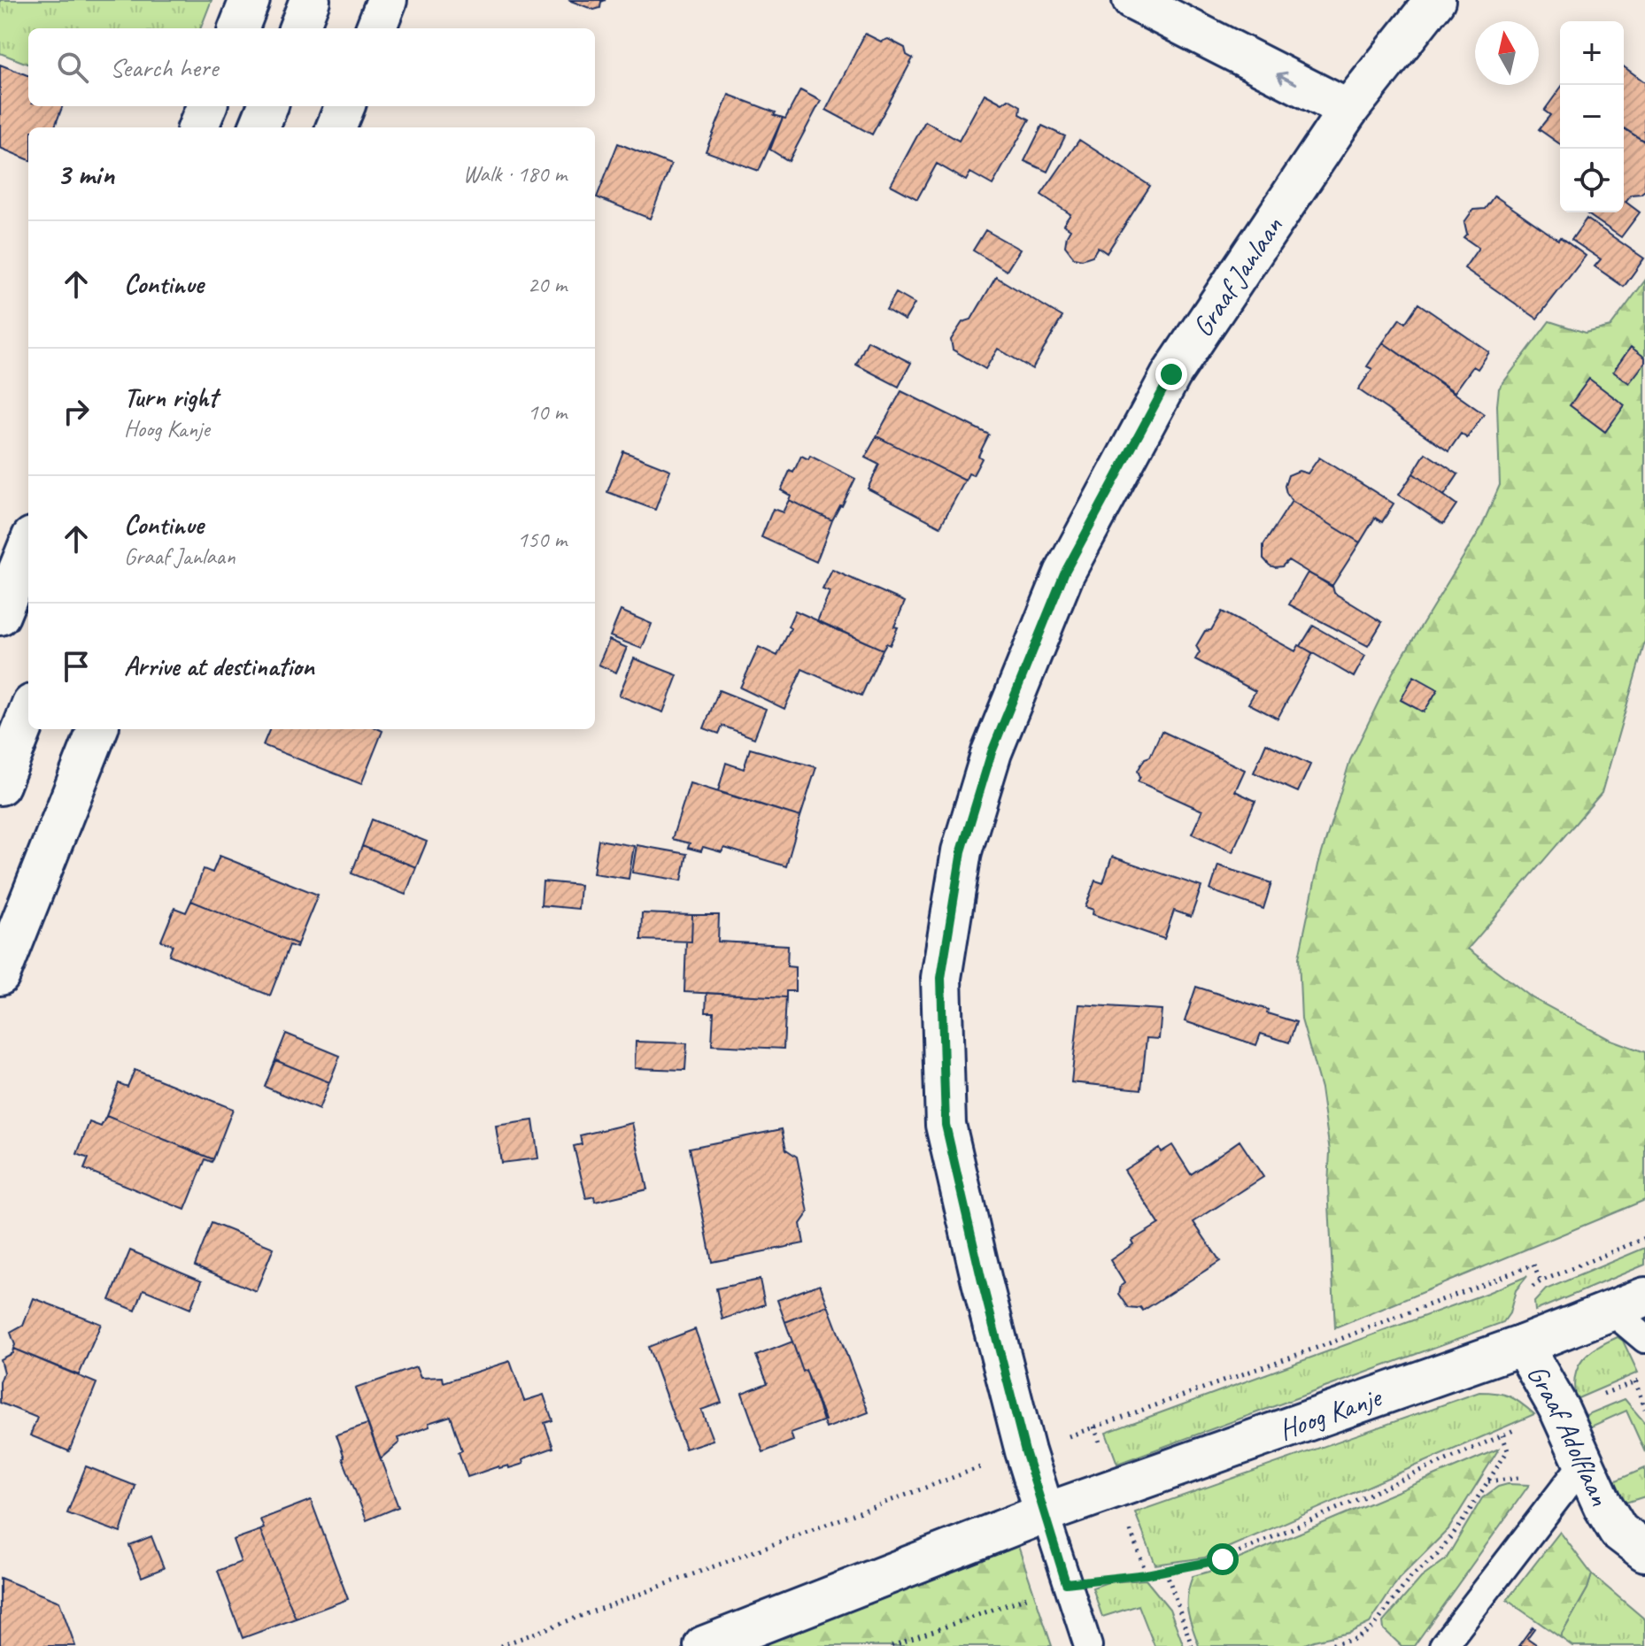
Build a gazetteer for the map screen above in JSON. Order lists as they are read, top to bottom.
{
  "streets": {
    "street": ["Graaf Janlaan", "Hoog Kanje", "Graaf Adolflaan"]
  },
  "crossings": [
    ["Graaf Janlaan", "Hoog Kanje"],
    ["Hoog Kanje", "Graaf Adolflaan"]
  ],
  "north": "top",
  "page": {
    "map_buttons": ["+", "−"],
    "search": "Search here",
    "heading": ["3 min", "Walk · 180 m"],
    "list": [
      ["Continue", "20 m"],
      ["Turn right", "Hoog Kanje", "10 m"],
      ["Continue", "Graaf Janlaan", "150 m"],
      "Arrive at destination"
    ]
  }
}
